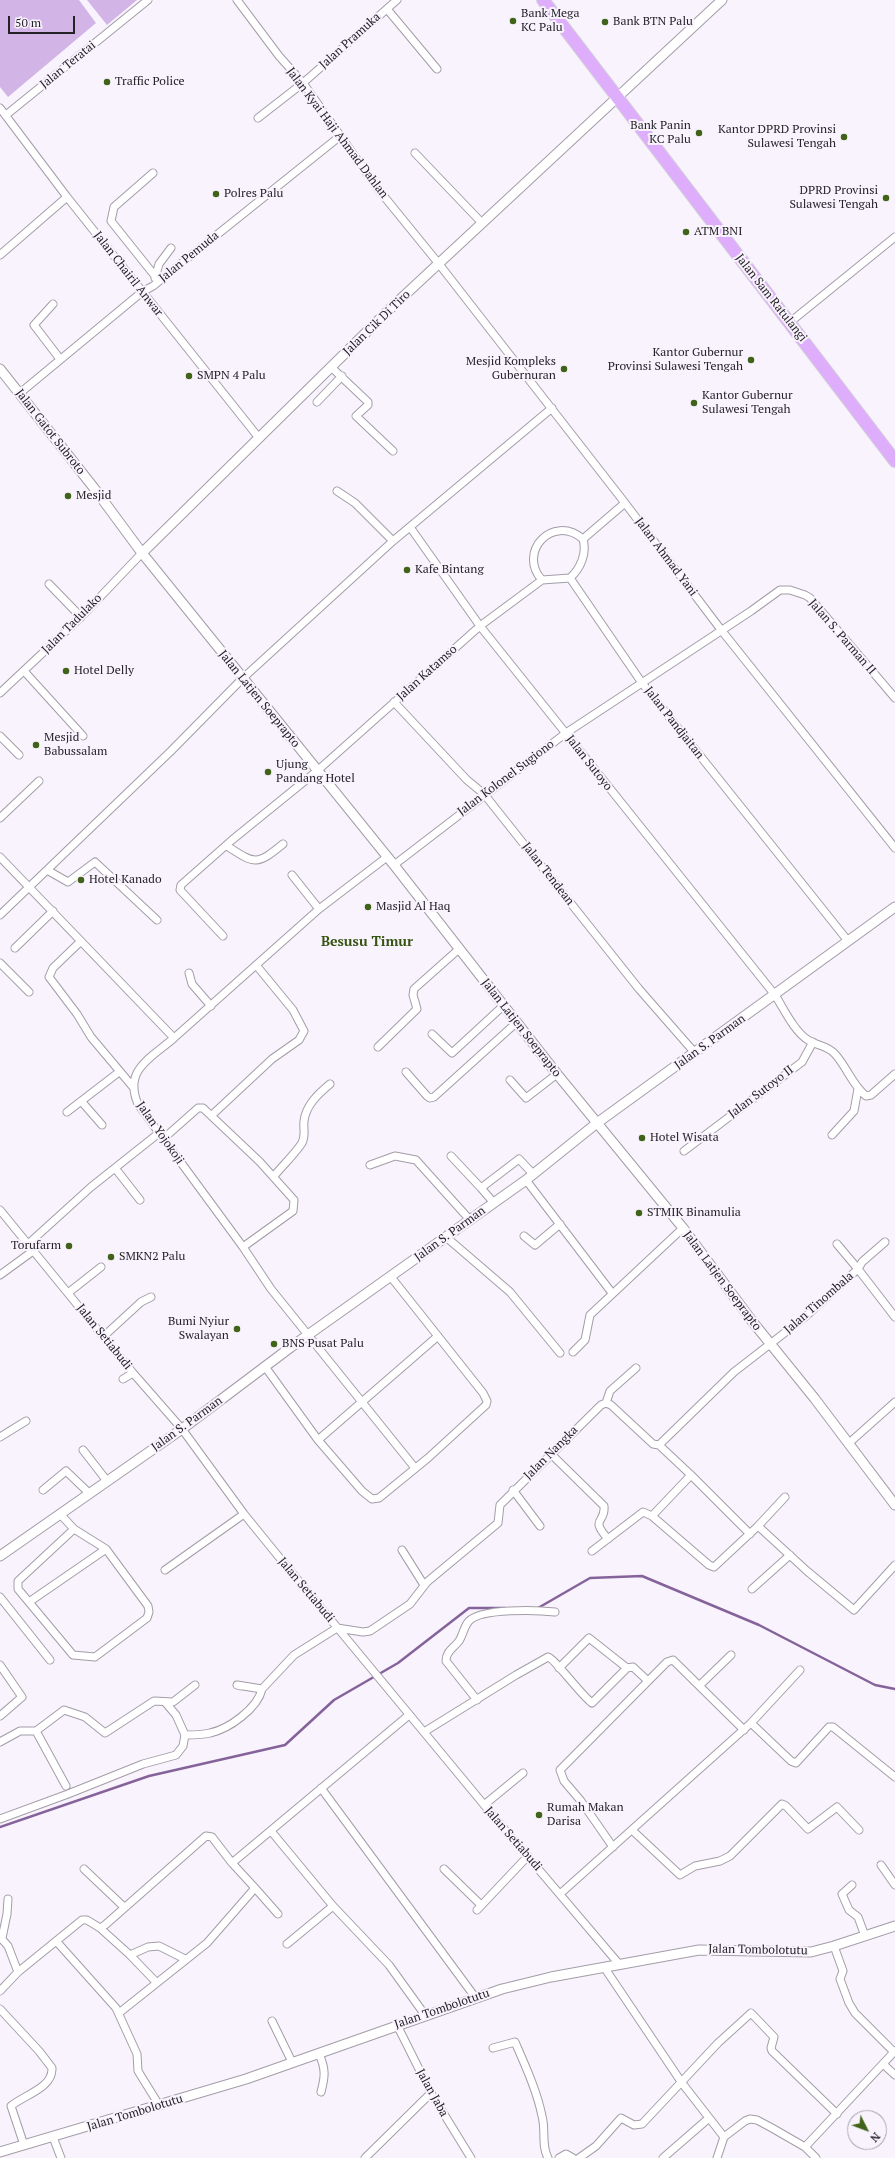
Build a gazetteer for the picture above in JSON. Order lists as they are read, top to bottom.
{
  "streets": {
    "highway": ["Jalan Sam Ratulangi"],
    "street": [
      "Jalan Pramuka",
      "Jalan Teratai",
      "Jalan Kyai Haji Ahmad Dahlan",
      "Jalan Pemuda",
      "Jalan Chairil Anwar",
      "Jalan Cik Di Tiro",
      "Jalan Gatot Subroto",
      "Jalan Ahmad Yani",
      "Jalan Tadulako",
      "Jalan S. Parman II",
      "Jalan Katamso",
      "Jalan Latjen Soeprapto",
      "Jalan Pandjaitan",
      "Jalan Sutoyo",
      "Jalan Kolonel Sugiono",
      "Jalan Tendean",
      "Jalan S. Parman",
      "Jalan Sutoyo II",
      "Jalan Yojokoji",
      "Jalan Tinombala",
      "Jalan Setiabudi",
      "Jalan Nangka",
      "Jalan Tombolotutu",
      "Jalan Jaba"
    ]
  },
  "crossings": [
    ["Jalan Pramuka", "Jalan Kyai Haji Ahmad Dahlan"],
    ["Jalan Teratai", "Jalan Chairil Anwar"],
    ["Jalan Kyai Haji Ahmad Dahlan", "Jalan Pemuda"],
    ["Jalan Kyai Haji Ahmad Dahlan", "Jalan Cik Di Tiro"],
    ["Jalan Kyai Haji Ahmad Dahlan", "Jalan Ahmad Yani"],
    ["Jalan Pemuda", "Jalan Chairil Anwar"],
    ["Jalan Pemuda", "Jalan Gatot Subroto"],
    ["Jalan Chairil Anwar", "Jalan Cik Di Tiro"],
    ["Jalan Sam Ratulangi", "Jalan Cik Di Tiro"],
    ["Jalan Cik Di Tiro", "Jalan Gatot Subroto"],
    ["Jalan Cik Di Tiro", "Jalan Ahmad Yani"],
    ["Jalan Cik Di Tiro", "Jalan Tadulako"],
    ["Jalan Cik Di Tiro", "Jalan Latjen Soeprapto"],
    ["Jalan Gatot Subroto", "Jalan Tadulako"],
    ["Jalan Gatot Subroto", "Jalan Latjen Soeprapto"],
    ["Jalan Ahmad Yani", "Jalan S. Parman II"],
    ["Jalan Ahmad Yani", "Jalan Kolonel Sugiono"],
    ["Jalan Tadulako", "Jalan Latjen Soeprapto"],
    ["Jalan S. Parman II", "Jalan Kolonel Sugiono"],
    ["Jalan Katamso", "Jalan Latjen Soeprapto"],
    ["Jalan Katamso", "Jalan Pandjaitan"],
    ["Jalan Katamso", "Jalan Sutoyo"],
    ["Jalan Katamso", "Jalan Tendean"],
    ["Jalan Latjen Soeprapto", "Jalan Kolonel Sugiono"],
    ["Jalan Latjen Soeprapto", "Jalan S. Parman"],
    ["Jalan Latjen Soeprapto", "Jalan Yojokoji"],
    ["Jalan Latjen Soeprapto", "Jalan Tinombala"],
    ["Jalan Pandjaitan", "Jalan Kolonel Sugiono"],
    ["Jalan Pandjaitan", "Jalan S. Parman"],
    ["Jalan Sutoyo", "Jalan Kolonel Sugiono"],
    ["Jalan Sutoyo", "Jalan S. Parman"],
    ["Jalan Sutoyo", "Jalan Sutoyo II"],
    ["Jalan Kolonel Sugiono", "Jalan Tendean"],
    ["Jalan Tendean", "Jalan S. Parman"],
    ["Jalan S. Parman", "Jalan Yojokoji"],
    ["Jalan S. Parman", "Jalan Setiabudi"],
    ["Jalan Setiabudi", "Jalan Nangka"],
    ["Jalan Setiabudi", "Jalan Tombolotutu"],
    ["Jalan Tombolotutu", "Jalan Jaba"]
  ],
  "districts": ["Besusu Timur"],
  "places": [
    "Bank Mega KC Palu",
    "Bank BTN Palu",
    "Traffic Police",
    "Bank Panin KC Palu",
    "Kantor DPRD Provinsi Sulawesi Tengah",
    "Polres Palu",
    "DPRD Provinsi Sulawesi Tengah",
    "ATM BNI",
    "Kantor Gubernur Provinsi Sulawesi Tengah",
    "Mesjid Kompleks Gubernuran",
    "SMPN 4 Palu",
    "Kantor Gubernur Sulawesi Tengah",
    "Mesjid",
    "Kafe Bintang",
    "Hotel Delly",
    "Mesjid Babussalam",
    "Ujung Pandang Hotel",
    "Hotel Kanado",
    "Masjid Al Haq",
    "Hotel Wisata",
    "STMIK Binamulia",
    "Torufarm",
    "SMKN2 Palu",
    "Bumi Nyiur Swalayan",
    "BNS Pusat Palu",
    "Rumah Makan Darisa"
  ],
  "scale_bar": "50 m",
  "north": "bottom right"
}
